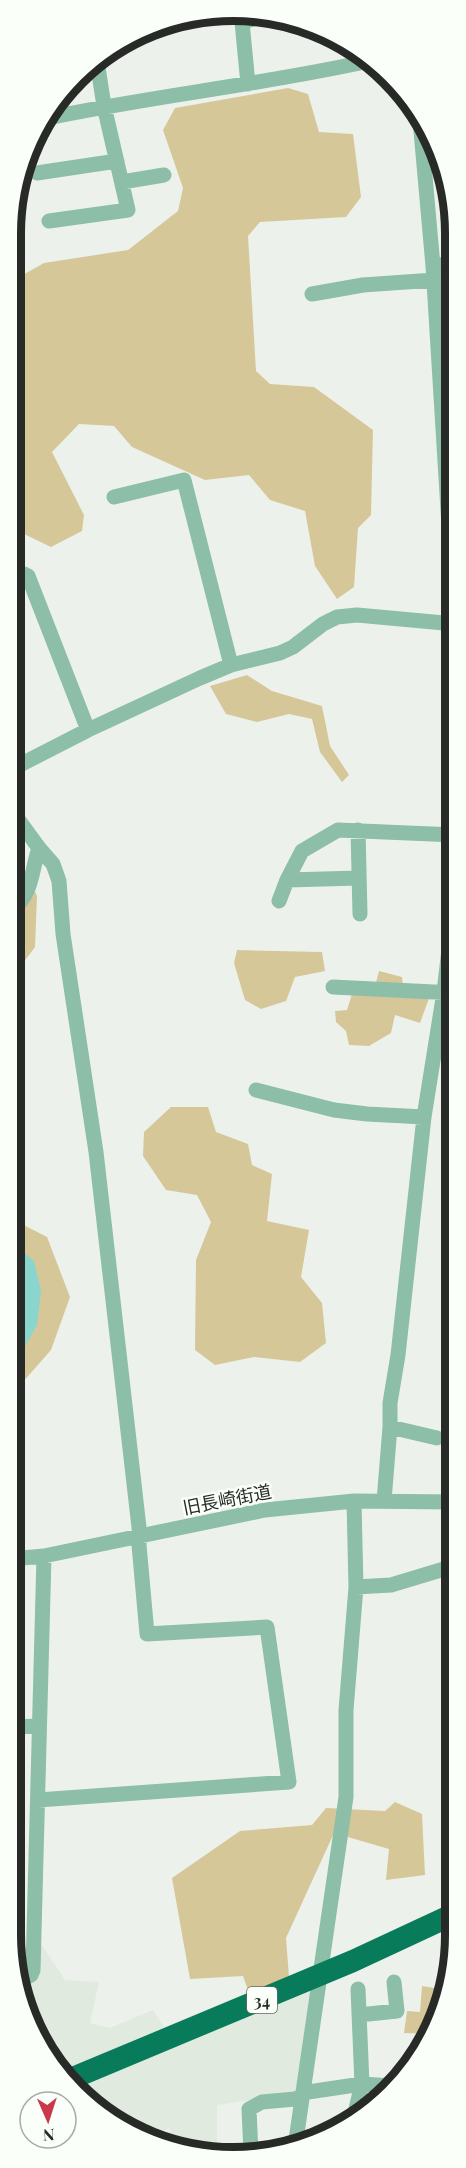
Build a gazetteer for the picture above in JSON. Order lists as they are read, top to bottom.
{
  "streets": {
    "highway": ["34"],
    "street": ["旧長崎街道"]
  },
  "north": "bottom"
}
